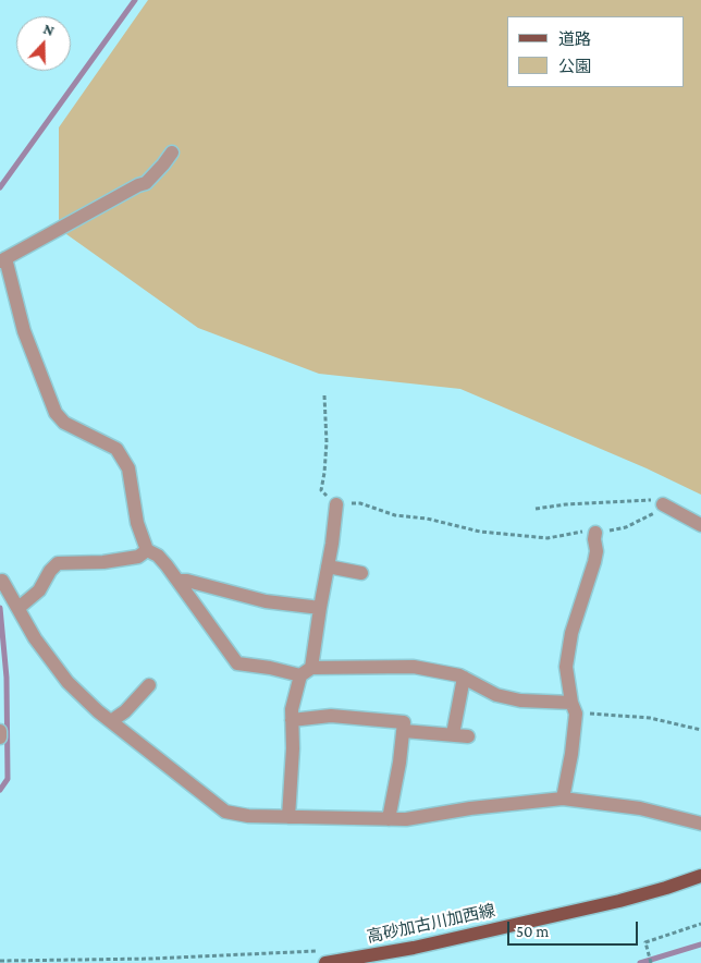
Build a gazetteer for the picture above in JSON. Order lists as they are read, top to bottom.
{
  "streets": {
    "main road": ["高砂加古川加西線"]
  },
  "legend": ["道路", "公園"],
  "scale_bar": "50 m",
  "north": "top"
}
